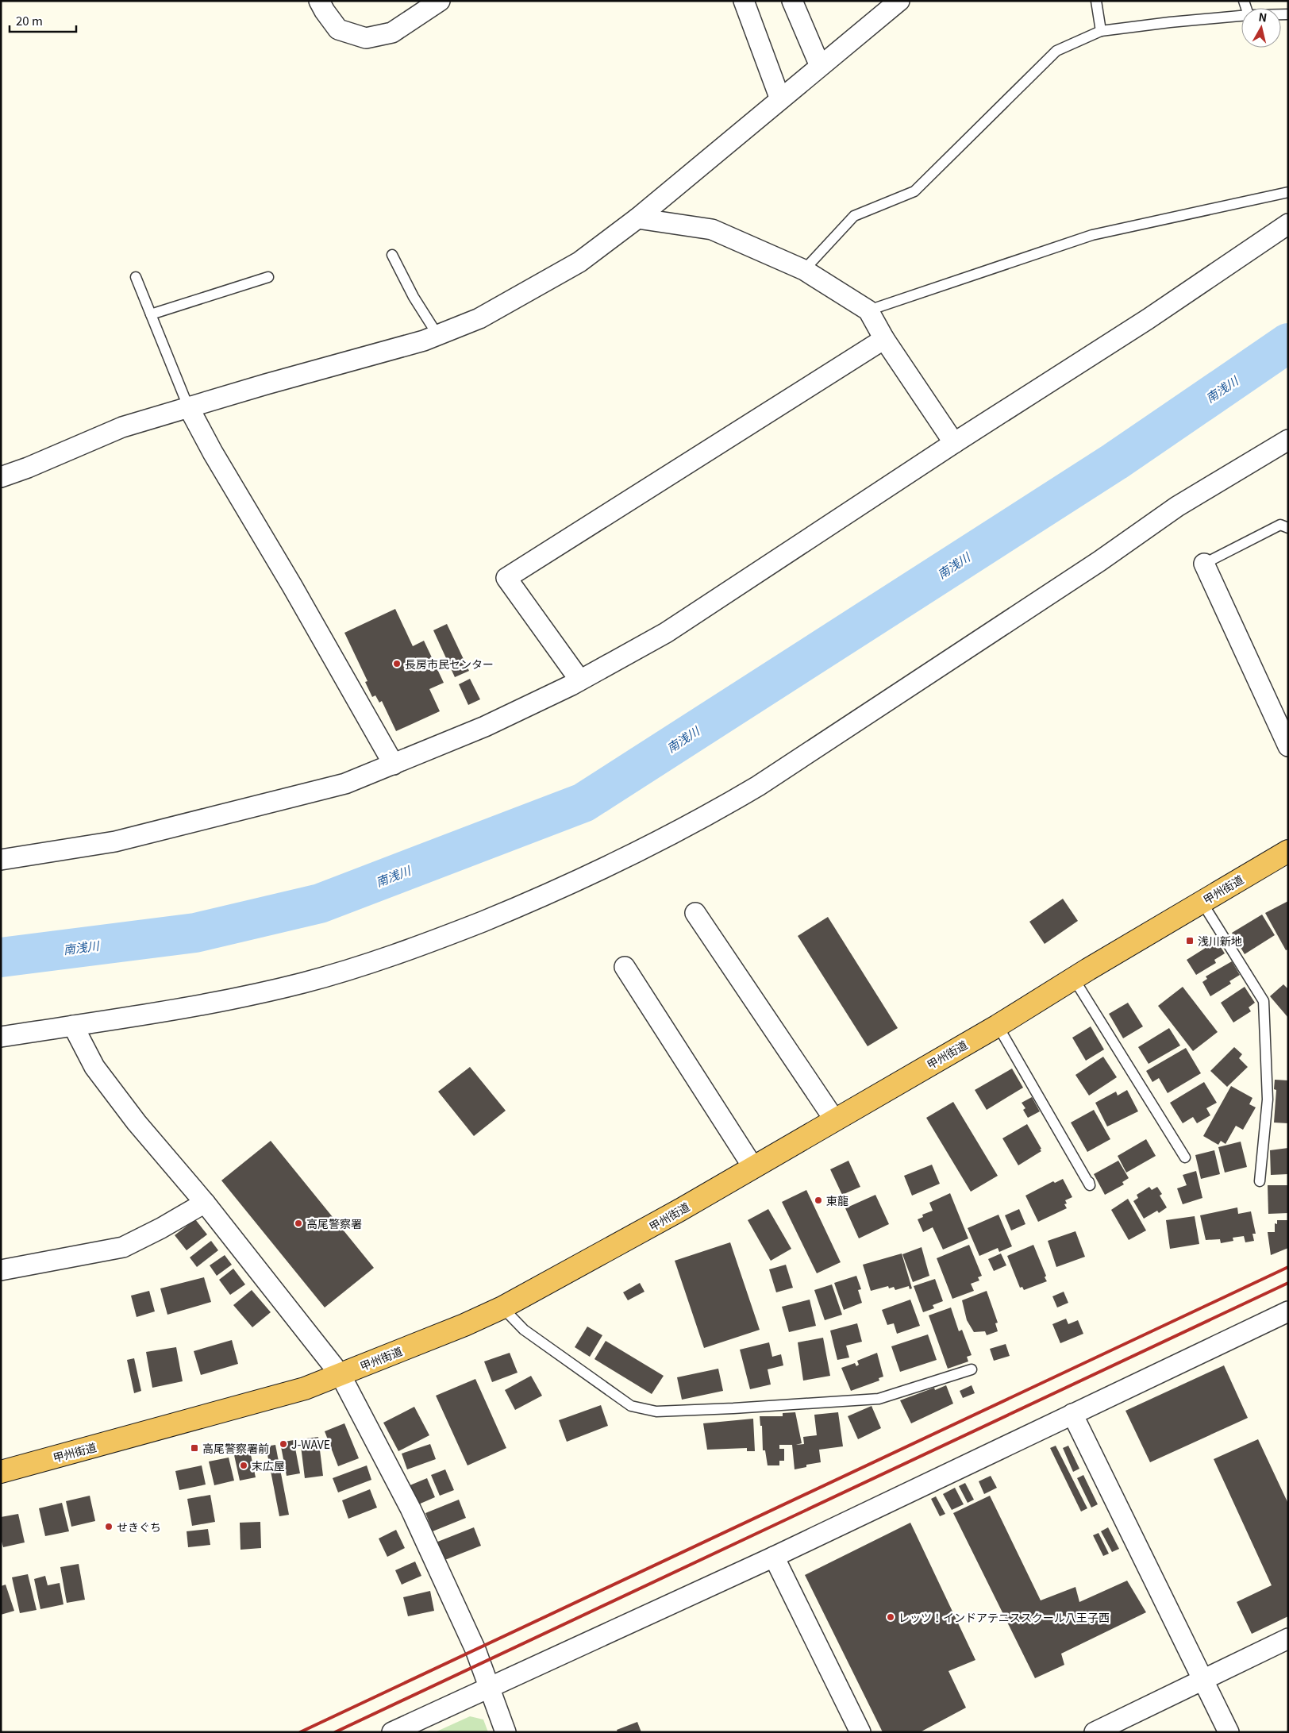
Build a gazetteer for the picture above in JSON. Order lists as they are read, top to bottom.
{
  "streets": {
    "highway": ["甲州街道"]
  },
  "water": ["南浅川"],
  "places": {
    "other": [
      "長房市民センター",
      "東龍",
      "高尾警察署",
      "J-WAVE",
      "末広屋",
      "せきぐち",
      "レッツ！インドアテニススクール八王子西"
    ],
    "transit": ["浅川新地", "高尾警察署前"]
  },
  "scale_bar": "20 m",
  "north": "top"
}
